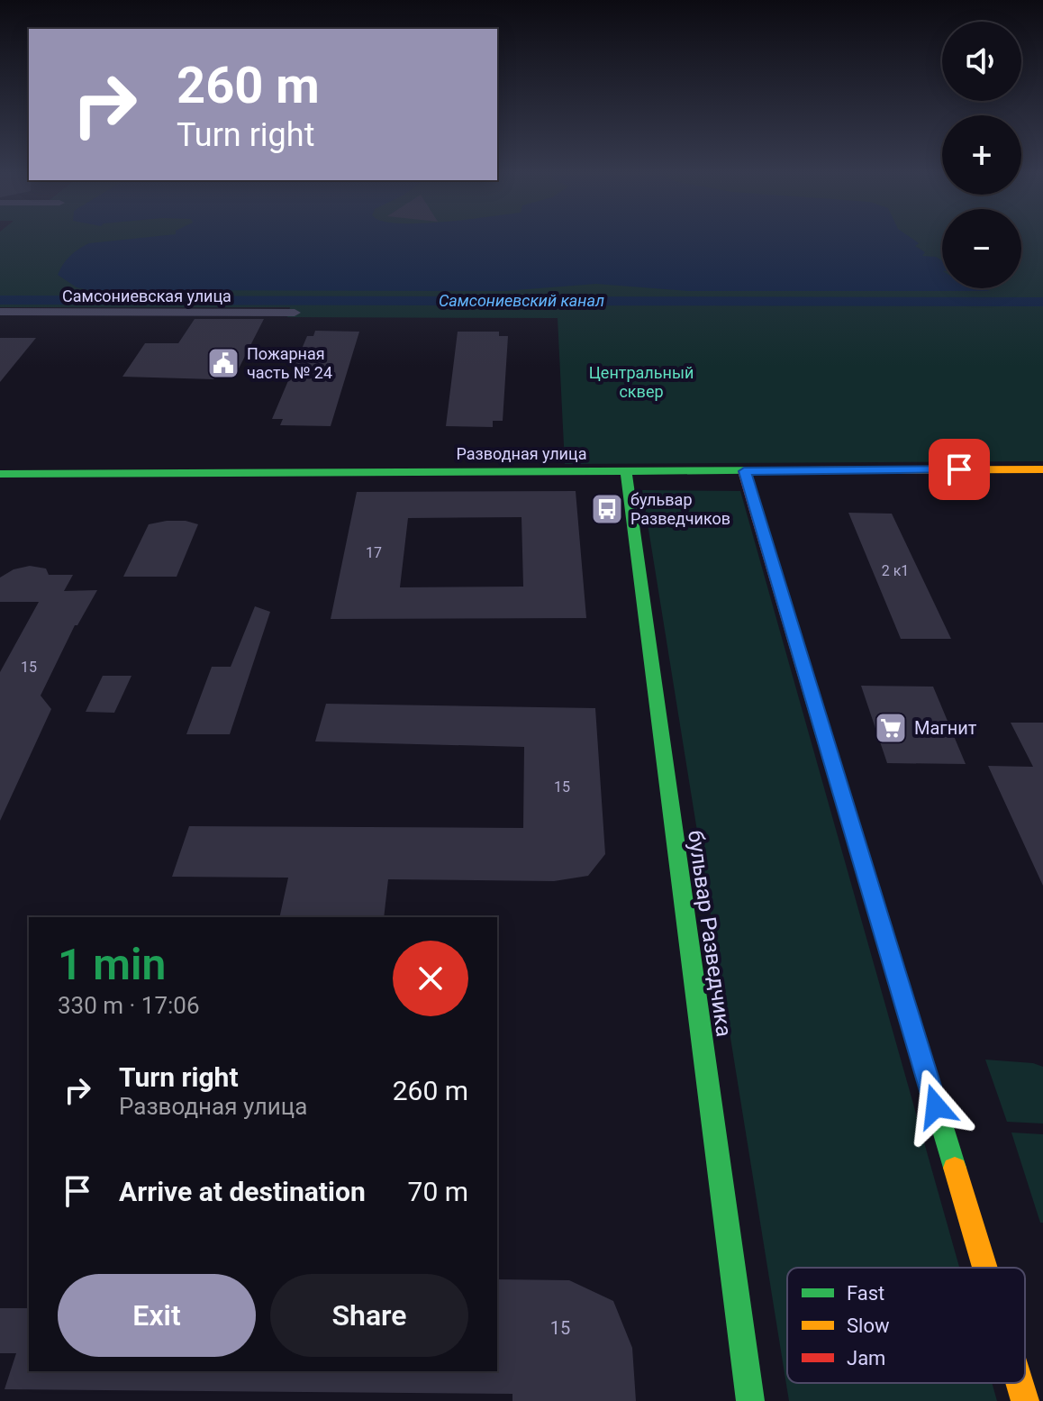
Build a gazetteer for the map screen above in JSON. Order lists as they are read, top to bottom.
{
  "streets": {
    "street": ["Самсониевская улица", "Разводная улица", "бульвар Разведчика"]
  },
  "crossings": [
    ["Разводная улица", "бульвар Разведчика"]
  ],
  "water": ["Самсониевский канал"],
  "parks": ["Центральный сквер"],
  "places": {
    "public building": ["Пожарная часть № 24"],
    "bus stop": ["бульвар Разведчиков"],
    "supermarket": ["Магнит"]
  },
  "house_numbers": [
    "17",
    "2 к1",
    "15",
    "15",
    "15"
  ],
  "legend": ["Fast", "Slow", "Jam"],
  "page": {
    "map_buttons": ["+", "−"],
    "turn": ["260 m", "Turn right"],
    "heading": ["1 min", "330 m · 17:06"],
    "list": [
      {
        "name": "Turn right",
        "note": "Разводная улица",
        "value": "260 m"
      },
      {
        "name": "Arrive at destination",
        "value": "70 m"
      }
    ],
    "buttons": ["Exit", "Share"]
  }
}
